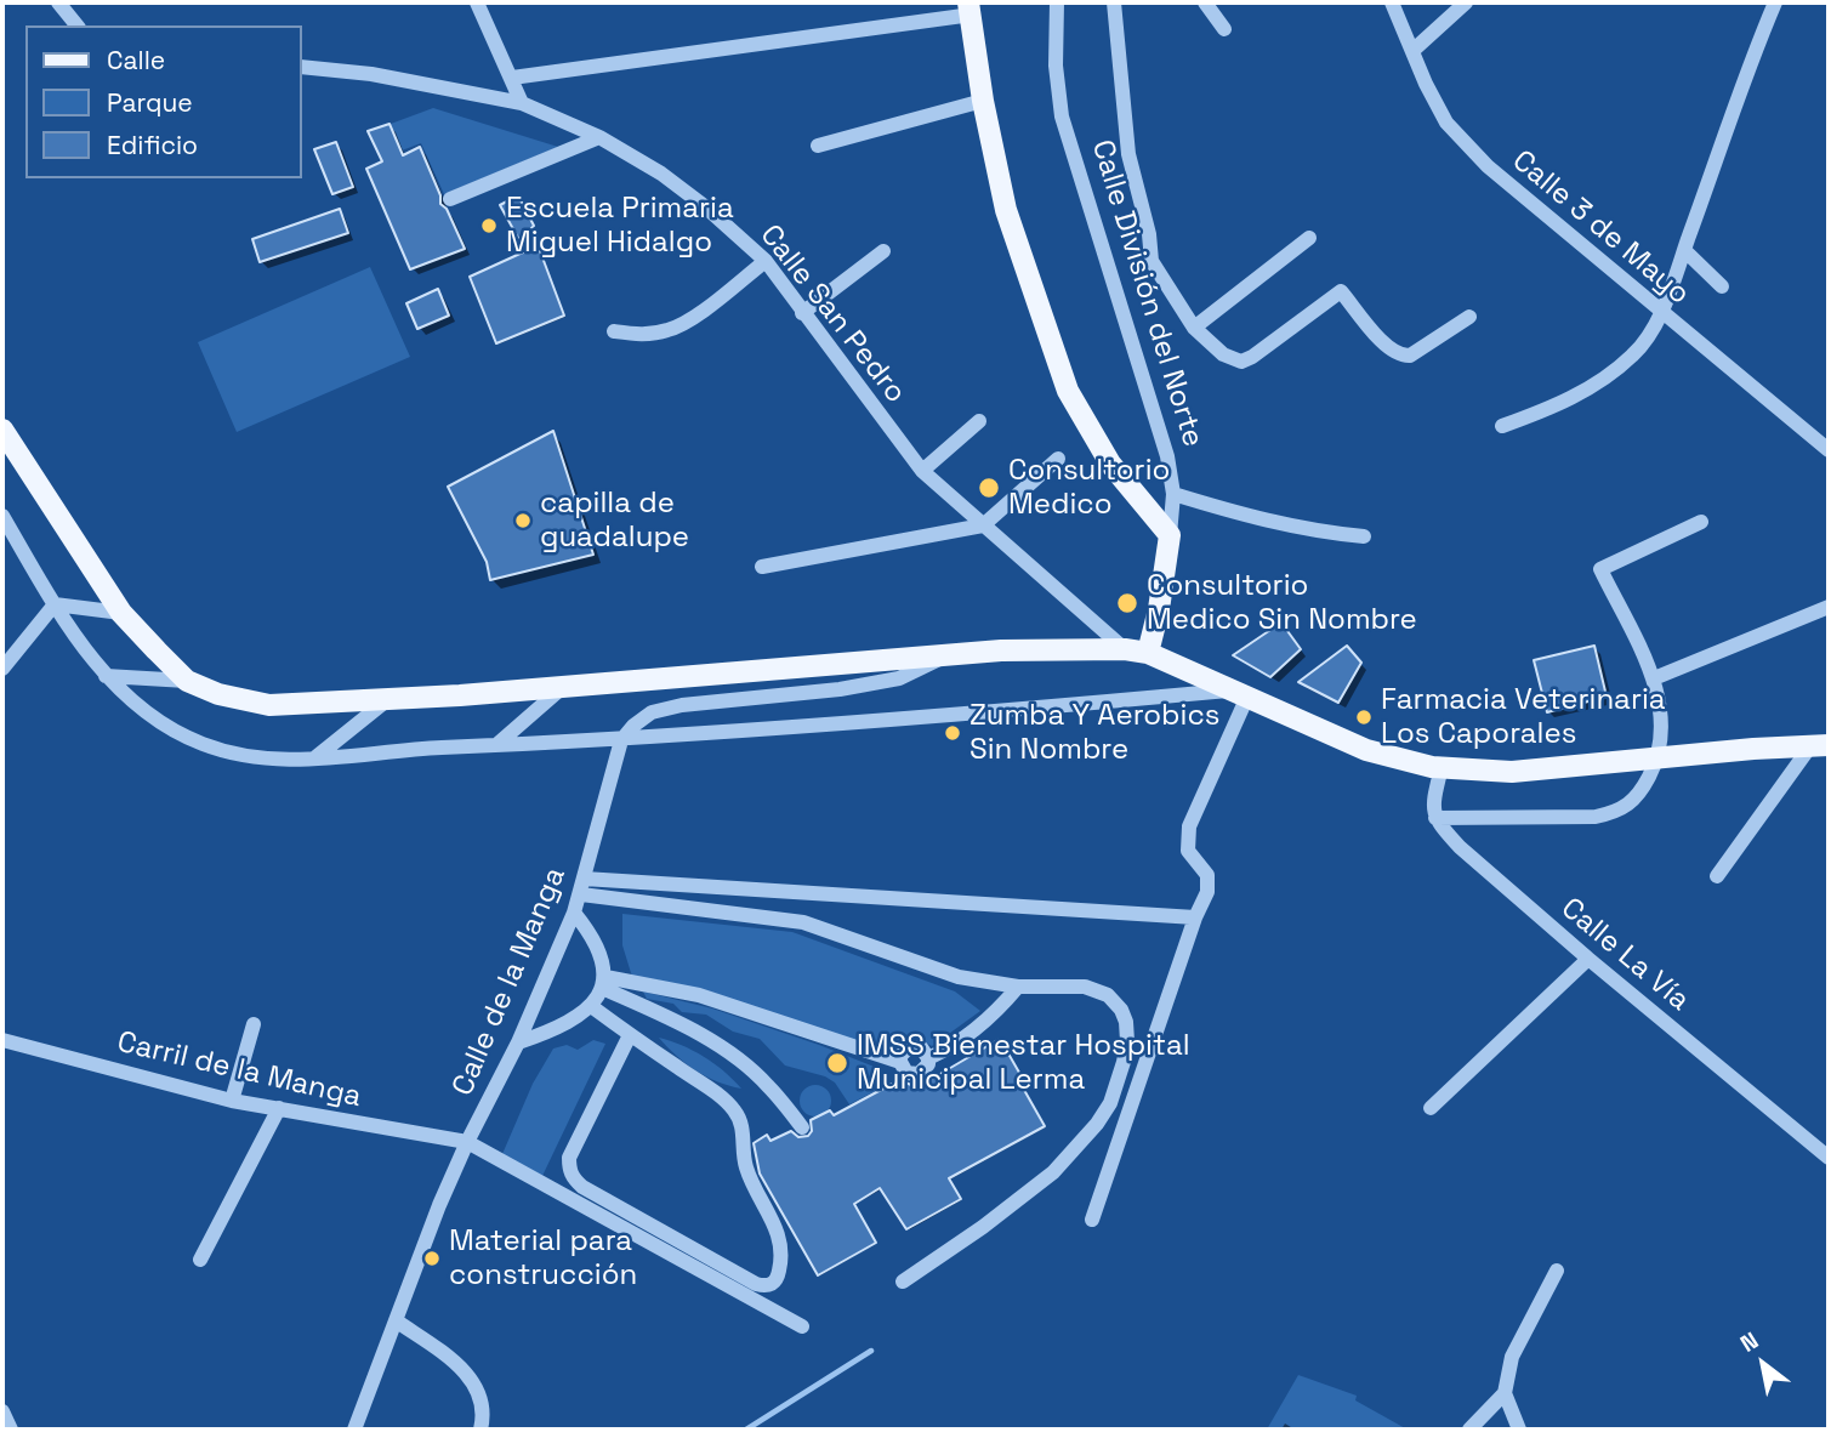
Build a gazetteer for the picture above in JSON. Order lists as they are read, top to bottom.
{
  "streets": {
    "main road": ["Calle División del Norte"],
    "street": [
      "Calle 3 de Mayo",
      "Calle San Pedro",
      "Calle La Vía",
      "Calle de la Manga",
      "Carril de la Manga"
    ]
  },
  "crossings": [
    ["Calle de la Manga", "Carril de la Manga"]
  ],
  "places": [
    "Escuela Primaria Miguel Hidalgo",
    "Consultorio Medico",
    "capilla de guadalupe",
    "Consultorio Medico Sin Nombre",
    "Farmacia Veterinaria Los Caporales",
    "Zumba Y Aerobics Sin Nombre",
    "IMSS Bienestar Hospital Municipal Lerma",
    "Material para construcción"
  ],
  "legend": ["Calle", "Parque", "Edificio"],
  "north": "top left"
}
